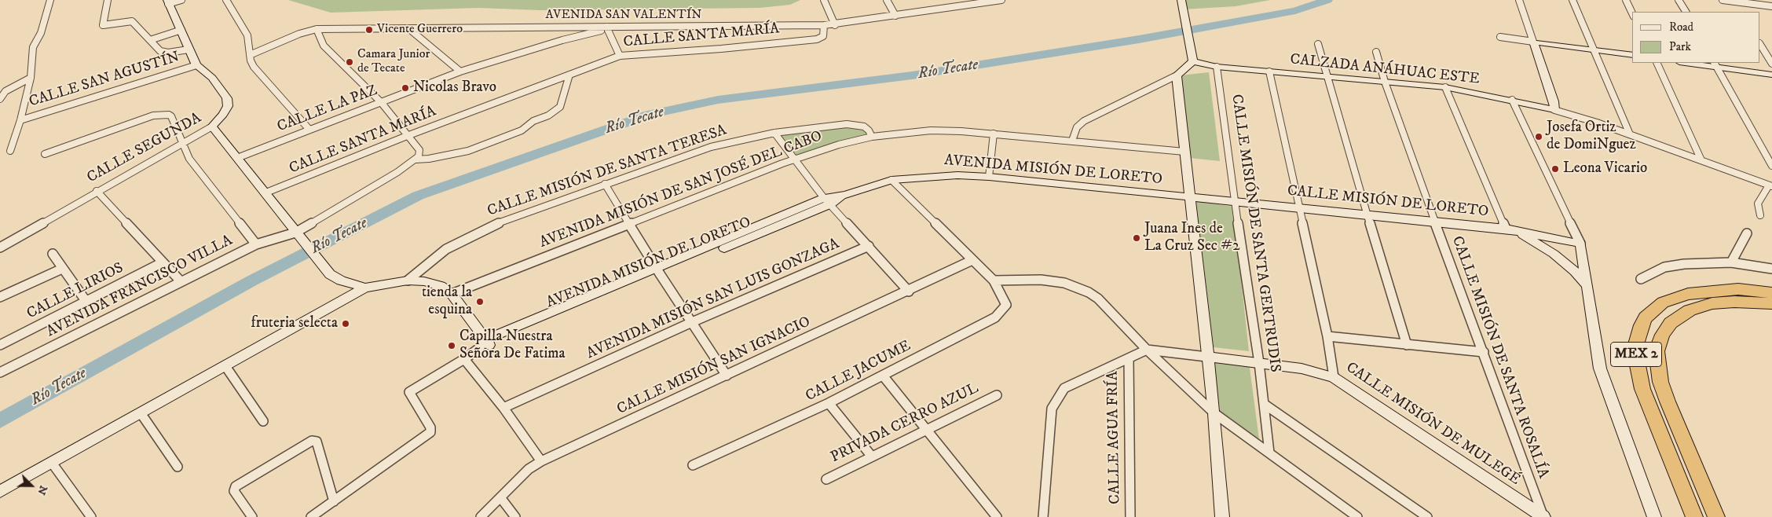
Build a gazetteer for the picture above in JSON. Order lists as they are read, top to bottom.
{
  "streets": {
    "highway": ["MEX 2"],
    "street": [
      "AVENIDA SAN VALENTÍN",
      "CALLE SANTA MARÍA",
      "CALZADA ANÁHUAC ESTE",
      "CALLE SAN AGUSTÍN",
      "CALLE LA PAZ",
      "CALLE SEGUNDA",
      "AVENIDA MISIÓN DE LORETO",
      "CALLE MISIÓN DE SANTA TERESA",
      "AVENIDA MISIÓN DE SAN JOSÉ DEL CABO",
      "CALLE MISIÓN DE LORETO",
      "CALLE MISIÓN DE SANTA GERTRUDIS",
      "AVENIDA FRANCISCO VILLA",
      "CALLE LIRIOS",
      "AVENIDA MISIÓN SAN LUIS GONZAGA",
      "CALLE MISIÓN DE SANTA ROSALÍA",
      "CALLE MISIÓN SAN IGNACIO",
      "CALLE JACUME",
      "PRIVADA CERRO AZUL",
      "CALLE MISIÓN DE MULEGÉ",
      "CALLE AGUA FRÍA"
    ]
  },
  "crossings": [
    ["AVENIDA SAN VALENTÍN", "CALLE SANTA MARÍA"],
    ["AVENIDA SAN VALENTÍN", "CALLE LA PAZ"],
    ["CALZADA ANÁHUAC ESTE", "CALLE MISIÓN DE SANTA GERTRUDIS"],
    ["CALZADA ANÁHUAC ESTE", "CALLE MISIÓN DE SANTA ROSALÍA"],
    ["CALLE SAN AGUSTÍN", "CALLE SEGUNDA"],
    ["AVENIDA MISIÓN DE LORETO", "CALLE MISIÓN DE LORETO"],
    ["CALLE MISIÓN DE SANTA TERESA", "AVENIDA MISIÓN DE SAN JOSÉ DEL CABO"],
    ["CALLE MISIÓN DE LORETO", "CALLE MISIÓN DE SANTA GERTRUDIS"],
    ["CALLE MISIÓN DE LORETO", "CALLE MISIÓN DE SANTA ROSALÍA"],
    ["CALLE MISIÓN DE SANTA GERTRUDIS", "CALLE MISIÓN DE MULEGÉ"],
    ["CALLE MISIÓN DE SANTA ROSALÍA", "CALLE MISIÓN DE MULEGÉ"]
  ],
  "water": ["Río Tecate"],
  "places": [
    "Vicente Guerrero",
    "Camara Junior de Tecate",
    "Nicolas Bravo",
    "Josefa Ortiz de DomiNguez",
    "Leona Vicario",
    "Juana Ines de La Cruz Sec #2",
    "tienda la esquina",
    "fruteria selecta",
    "Capilla Nuestra Señora De Fatima"
  ],
  "legend": ["Road", "Park"],
  "north": "bottom right"
}
